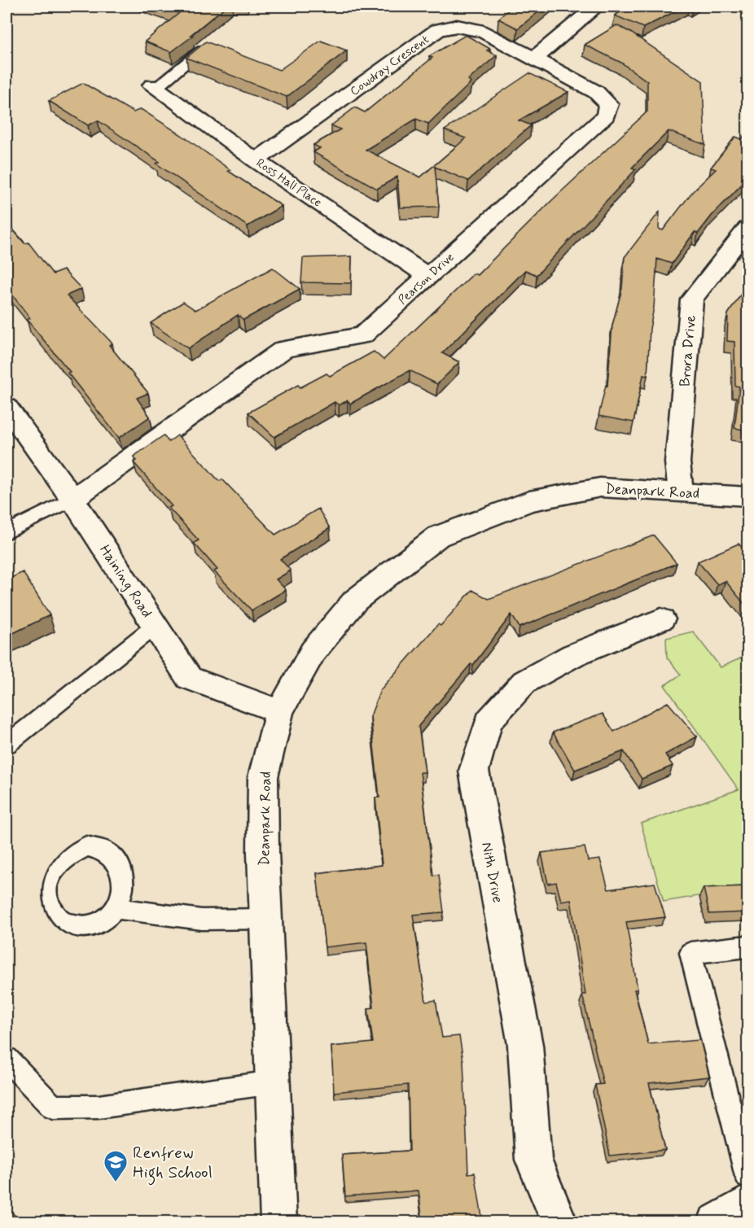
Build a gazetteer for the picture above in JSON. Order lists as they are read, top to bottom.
{
  "streets": {
    "street": [
      "Cowdray Crescent",
      "Ross Hall Place",
      "Pearson Drive",
      "Brora Drive",
      "Deanpark Road",
      "Haining Road",
      "Nith Drive"
    ]
  },
  "crossings": [
    ["Cowdray Crescent", "Ross Hall Place"],
    ["Cowdray Crescent", "Pearson Drive"],
    ["Ross Hall Place", "Pearson Drive"],
    ["Pearson Drive", "Haining Road"],
    ["Brora Drive", "Deanpark Road"],
    ["Deanpark Road", "Haining Road"]
  ],
  "places": {
    "school or university": ["Renfrew High School"]
  }
}
